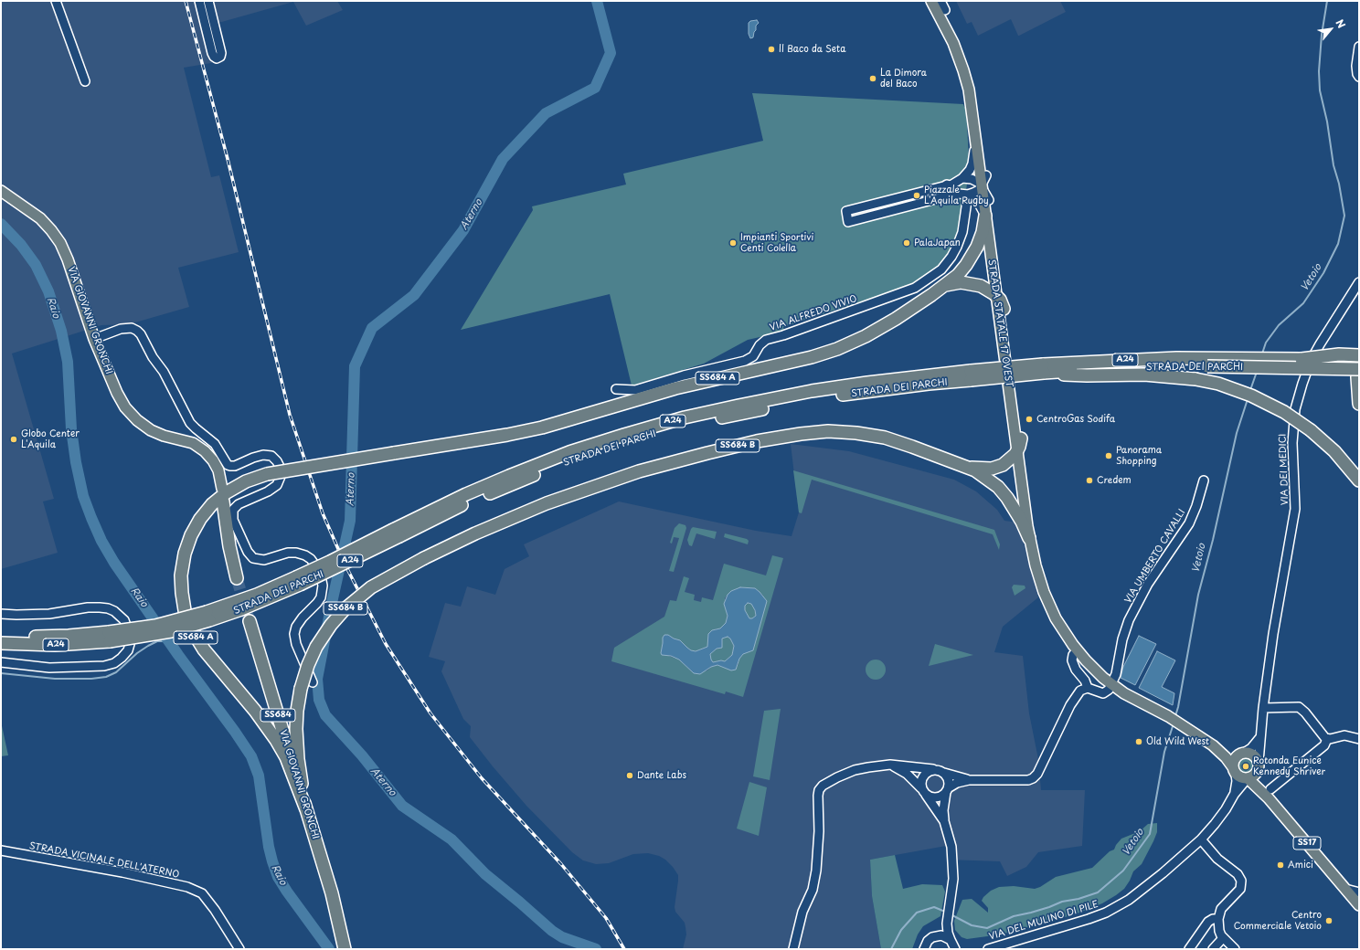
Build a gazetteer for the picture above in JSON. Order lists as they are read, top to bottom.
{
  "streets": {
    "highway": [
      "VIA GIOVANNI GRONCHI",
      "A24",
      "STRADA DEI PARCHI",
      "SS684 A",
      "SS684 B",
      "SS684"
    ],
    "main road": ["STRADA STATALE 17 OVEST", "SS17"],
    "street": [
      "VIA ALFREDO VIVIO",
      "VIA DEI MEDICI",
      "VIA UMBERTO CAVALLI",
      "STRADA VICINALE DELL'ATERNO",
      "VIA DEL MULINO DI PILE"
    ]
  },
  "crossings": [
    ["VIA GIOVANNI GRONCHI", "SS684 A"],
    ["VIA GIOVANNI GRONCHI", "SS684 B"],
    ["STRADA STATALE 17 OVEST", "SS684 A"],
    ["STRADA STATALE 17 OVEST", "SS684 B"],
    ["STRADA STATALE 17 OVEST", "VIA DEI MEDICI"],
    ["STRADA STATALE 17 OVEST", "VIA UMBERTO CAVALLI"],
    ["STRADA STATALE 17 OVEST", "SS17"],
    ["STRADA STATALE 17 OVEST", "VIA DEL MULINO DI PILE"],
    ["SS684 A", "SS684 B"],
    ["VIA DEI MEDICI", "SS17"],
    ["VIA DEI MEDICI", "VIA DEL MULINO DI PILE"],
    ["SS17", "VIA DEL MULINO DI PILE"]
  ],
  "water": ["Aterno", "Vetoio", "Raio"],
  "places": [
    "Il Baco da Seta",
    "La Dimora del Baco",
    "Piazzale L'Aquila Rugby",
    "Impianti Sportivi Centi Colella",
    "PalaJapan",
    "CentroGas Sodifa",
    "Globo Center L'Aquila",
    "Panorama Shopping",
    "Credem",
    "Old Wild West",
    "Rotonda Eunice Kennedy Shriver",
    "Dante Labs",
    "Amici",
    "Centro Commerciale Vetoio"
  ],
  "north": "top right"
}
